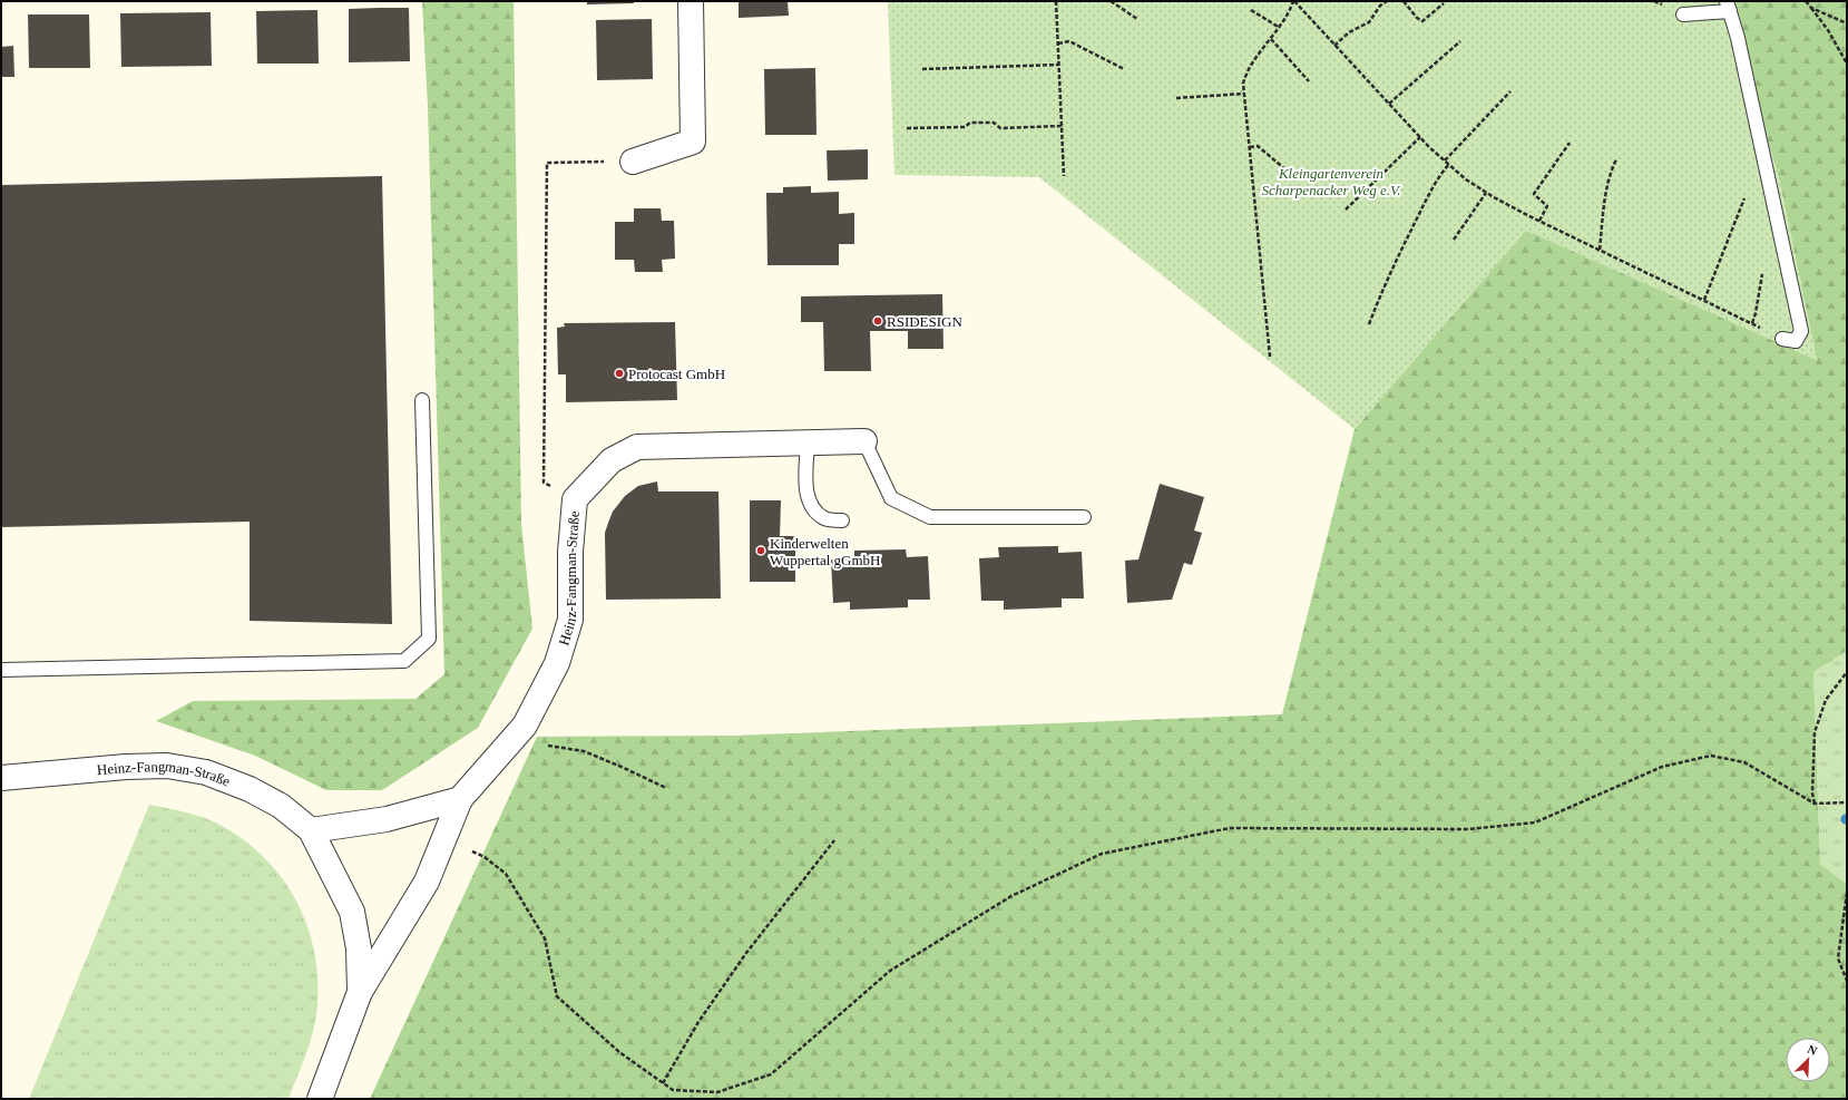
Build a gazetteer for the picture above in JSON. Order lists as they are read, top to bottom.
{
  "streets": {
    "street": ["Heinz-Fangman-Straße"]
  },
  "parks": ["Kleingartenverein Scharpenacker Weg e.V."],
  "places": ["RSIDESIGN", "Protocast GmbH", "Kinderwelten Wuppertal gGmbH"],
  "north": "top right"
}
